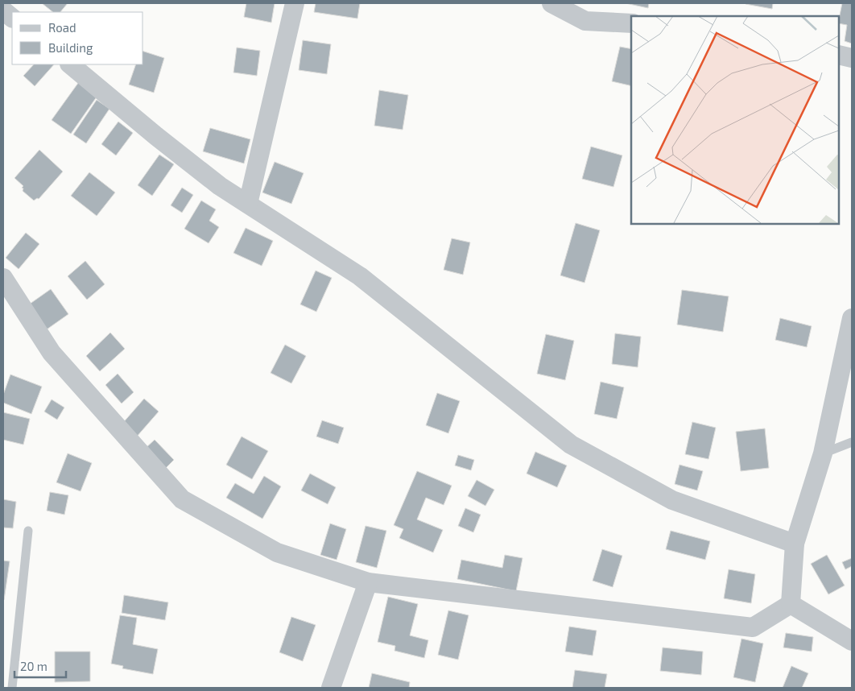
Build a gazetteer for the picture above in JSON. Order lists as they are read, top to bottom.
{
  "legend": ["Road", "Building"],
  "scale_bar": "20 m"
}
